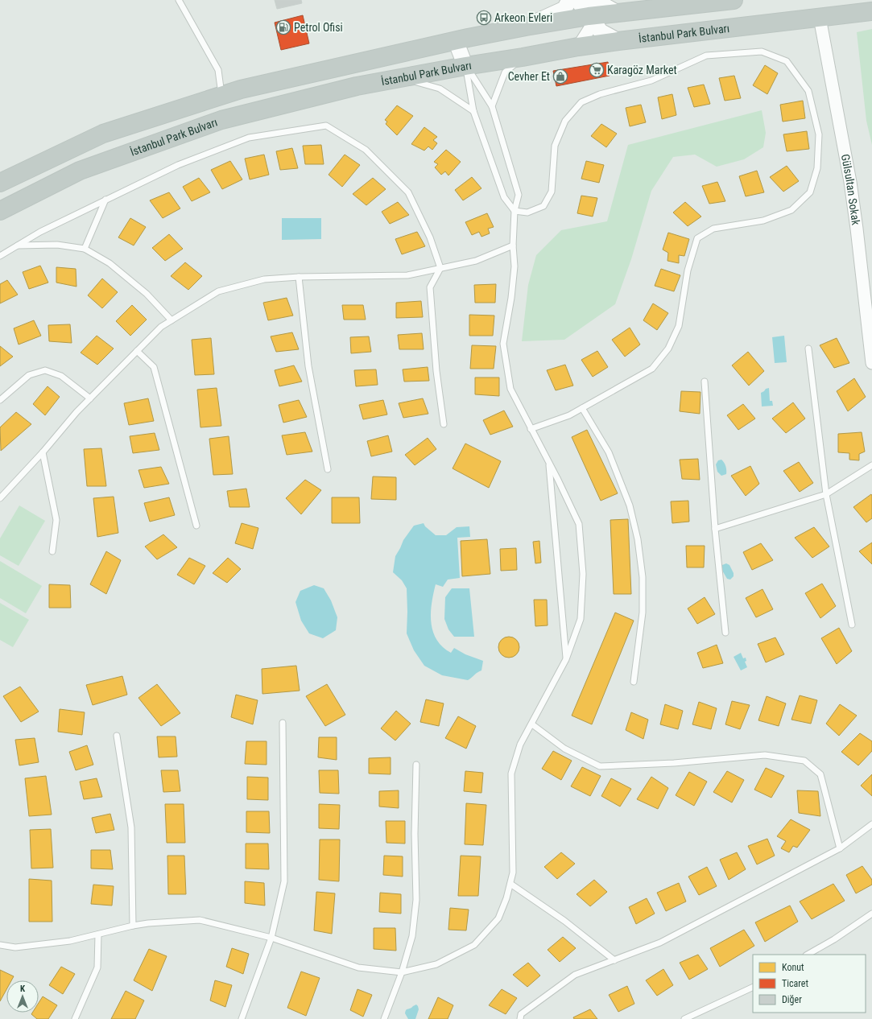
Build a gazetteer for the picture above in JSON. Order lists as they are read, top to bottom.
{
  "streets": {
    "highway": ["İstanbul Park Bulvarı"],
    "street": ["Gülsultan Sokak"]
  },
  "crossings": [
    ["İstanbul Park Bulvarı", "Gülsultan Sokak"]
  ],
  "places": {
    "bus stop": ["Arkeon Evleri"],
    "fuel station": ["Petrol Ofisi"],
    "supermarket": ["Karagöz Market"],
    "shop": ["Cevher Et"]
  },
  "legend": ["Konut", "Ticaret", "Diğer"],
  "north": "top"
}
